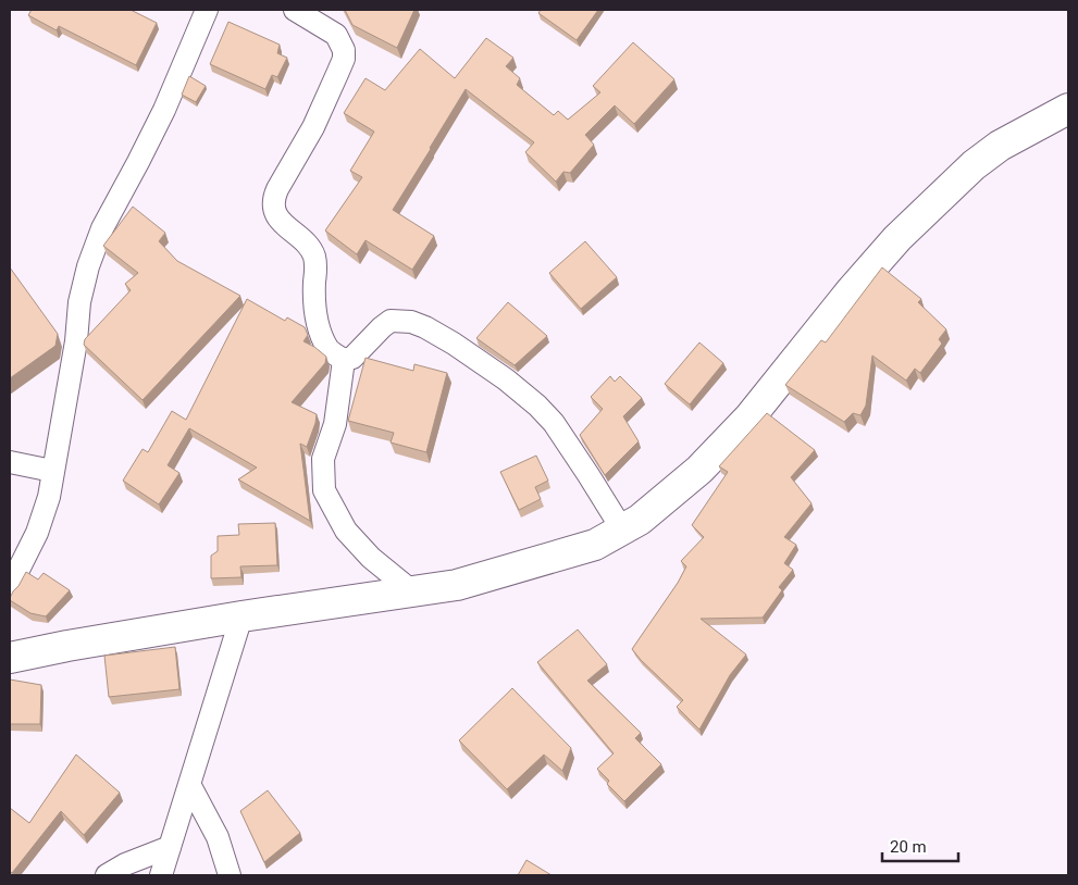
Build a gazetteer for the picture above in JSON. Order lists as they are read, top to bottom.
{
  "scale_bar": "20 m"
}
